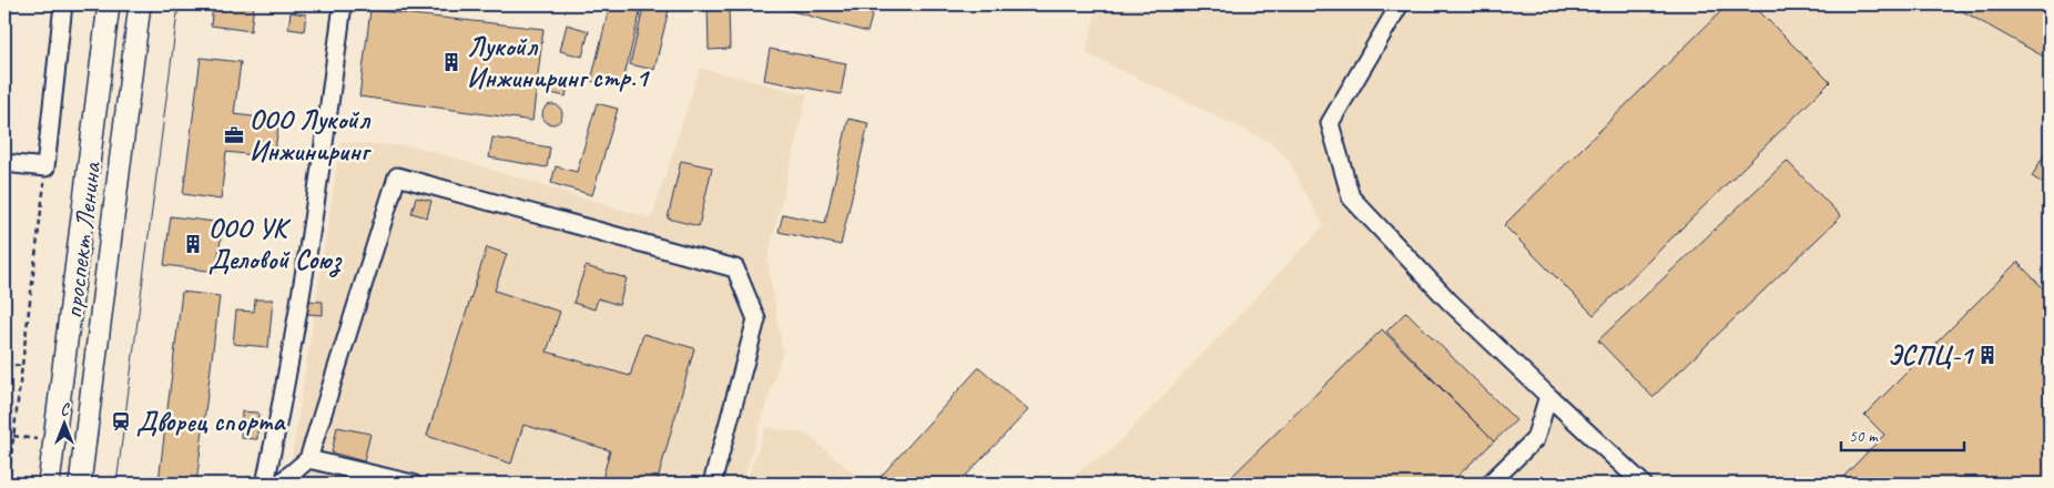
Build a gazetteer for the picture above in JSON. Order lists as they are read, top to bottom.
{
  "streets": {
    "main road": ["проспект Ленина"]
  },
  "places": {
    "building": ["Лукойл Инжиниринг стр.1", "ООО УК Деловой Союз", "ЭСПЦ-1"],
    "office": ["ООО Лукойл Инжиниринг"],
    "station": ["Дворец спорта"]
  },
  "scale_bar": "50 m",
  "north": "top"
}
